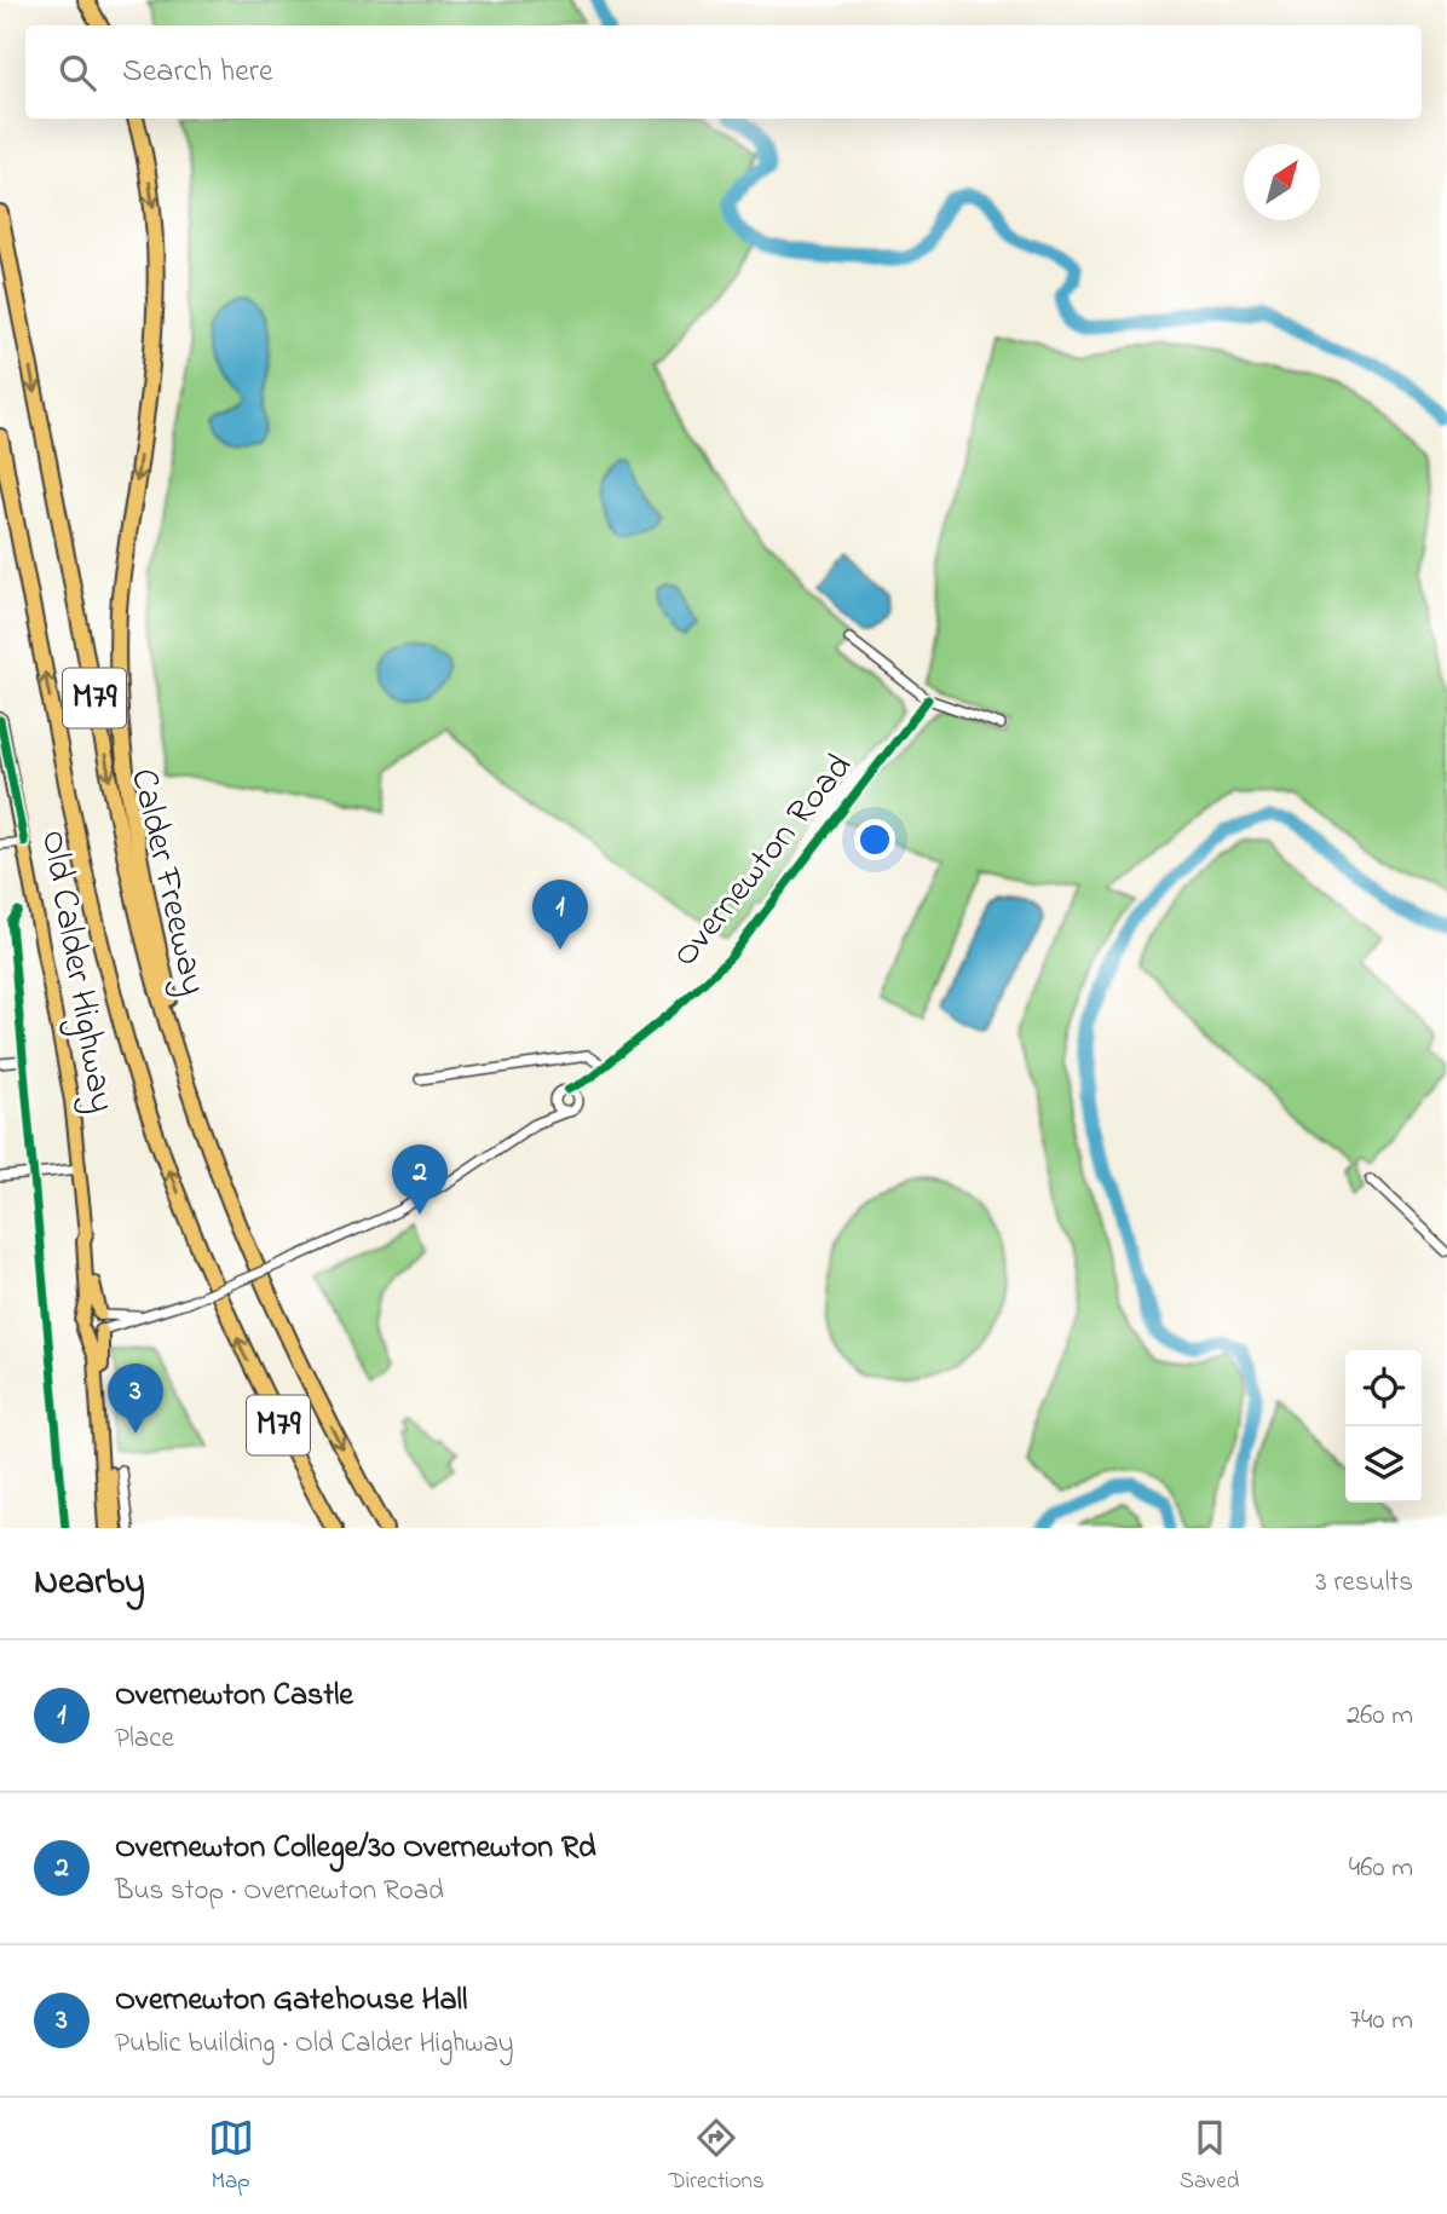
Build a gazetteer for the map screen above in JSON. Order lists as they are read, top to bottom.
{
  "streets": {
    "highway": ["M79", "Calder Freeway"],
    "main road": ["Old Calder Highway"],
    "street": ["Overnewton Road"]
  },
  "north": "top right",
  "page": {
    "search": "Search here",
    "pins": ["1", "2", "3"],
    "heading": ["Nearby", "3 results"],
    "list": [
      {
        "mark": "1",
        "name": "Overnewton Castle",
        "note": "Place",
        "value": "260 m"
      },
      {
        "mark": "2",
        "name": "Overnewton College/30 Overnewton Rd",
        "note": "Bus stop · Overnewton Road",
        "value": "460 m"
      },
      {
        "mark": "3",
        "name": "Overnewton Gatehouse Hall",
        "note": "Public building · Old Calder Highway",
        "value": "740 m"
      }
    ],
    "nav": ["Map", "Directions", "Saved"]
  }
}
